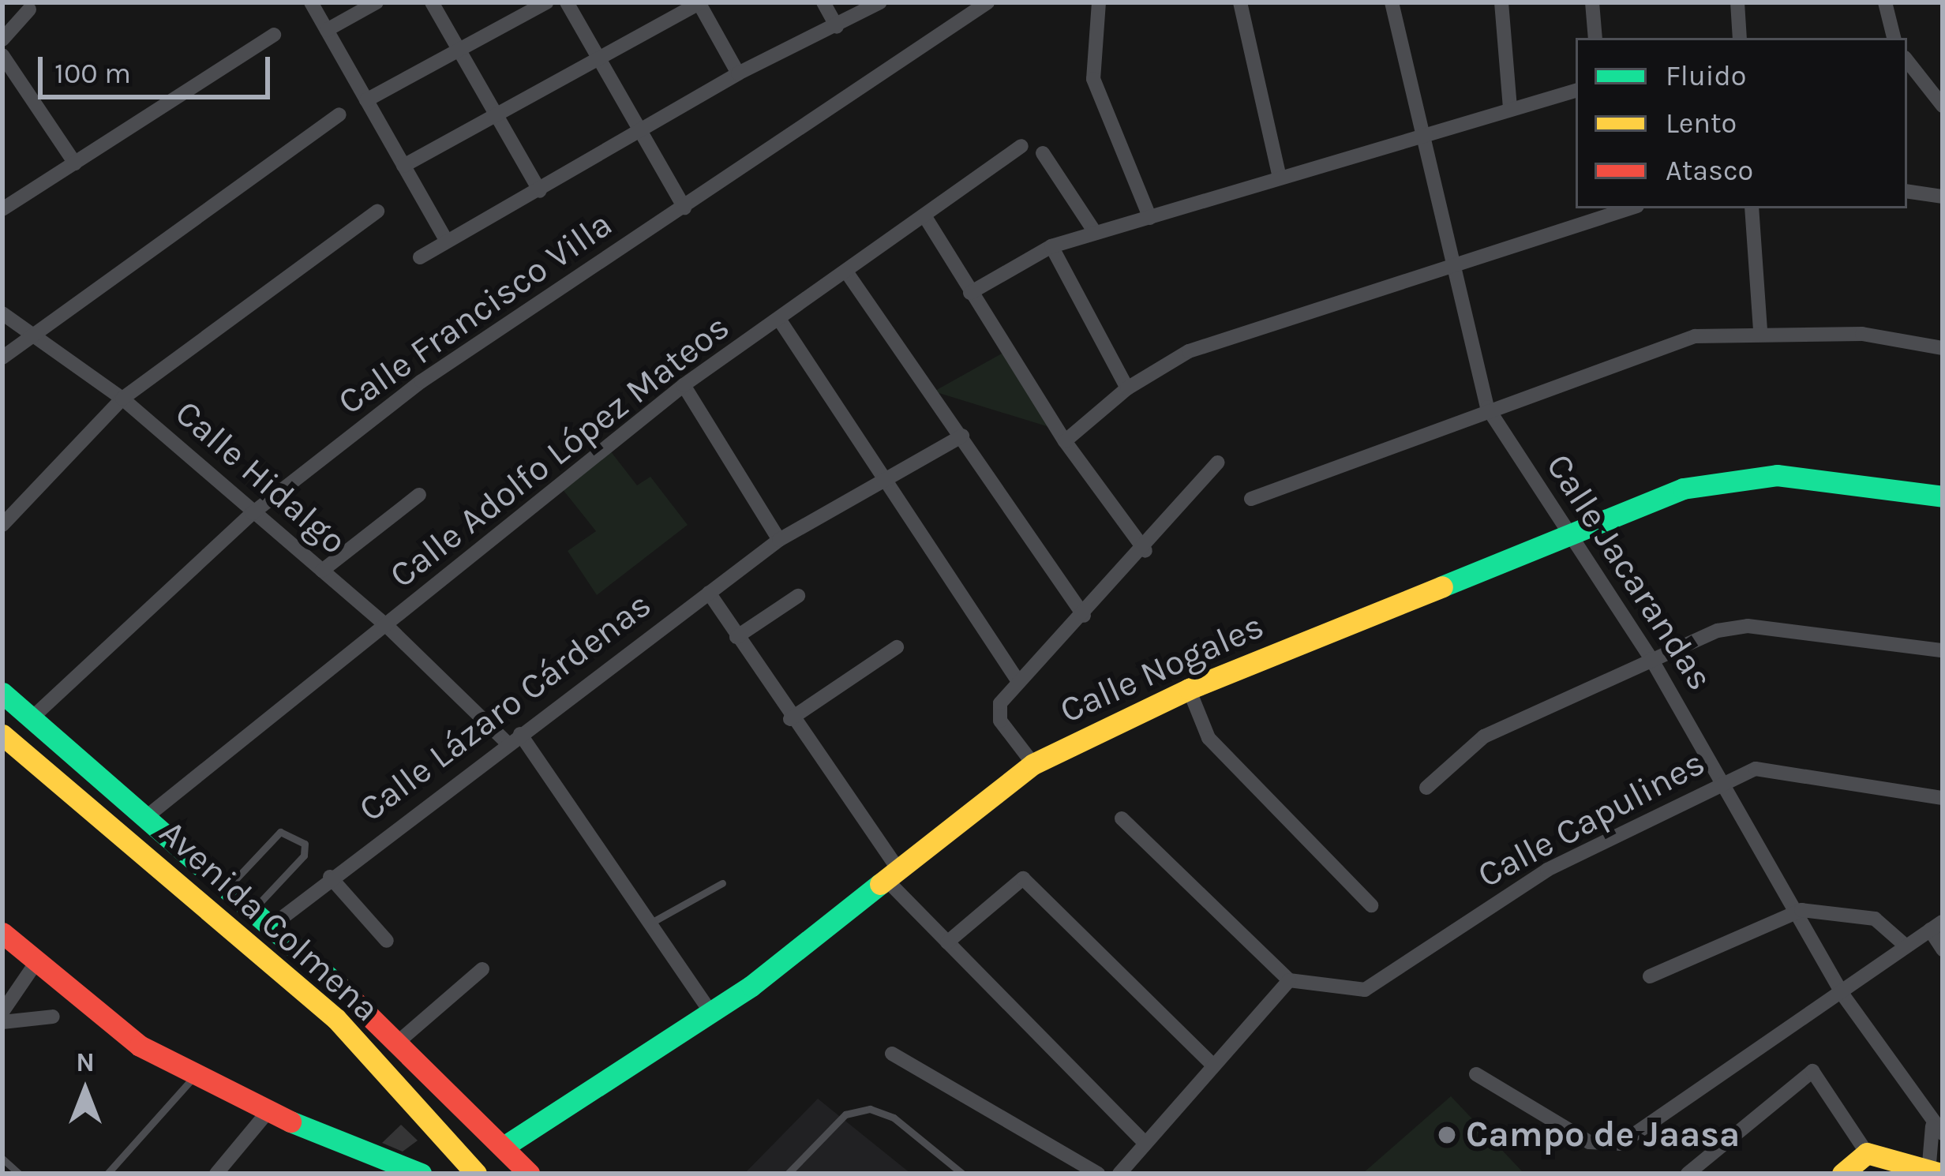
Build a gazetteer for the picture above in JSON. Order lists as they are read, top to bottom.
{
  "streets": {
    "street": [
      "Calle Francisco Villa",
      "Calle Adolfo López Mateos",
      "Calle Hidalgo",
      "Calle Jacarandas",
      "Calle Nogales",
      "Calle Lázaro Cárdenas",
      "Calle Capulines",
      "Avenida Colmena"
    ]
  },
  "crossings": [
    ["Calle Francisco Villa", "Calle Hidalgo"],
    ["Calle Adolfo López Mateos", "Calle Hidalgo"],
    ["Calle Hidalgo", "Calle Nogales"],
    ["Calle Hidalgo", "Calle Lázaro Cárdenas"],
    ["Calle Jacarandas", "Calle Nogales"],
    ["Calle Jacarandas", "Calle Capulines"]
  ],
  "places": ["Campo de Jaasa"],
  "legend": ["Fluido", "Lento", "Atasco"],
  "scale_bar": "100 m",
  "north": "top"
}
